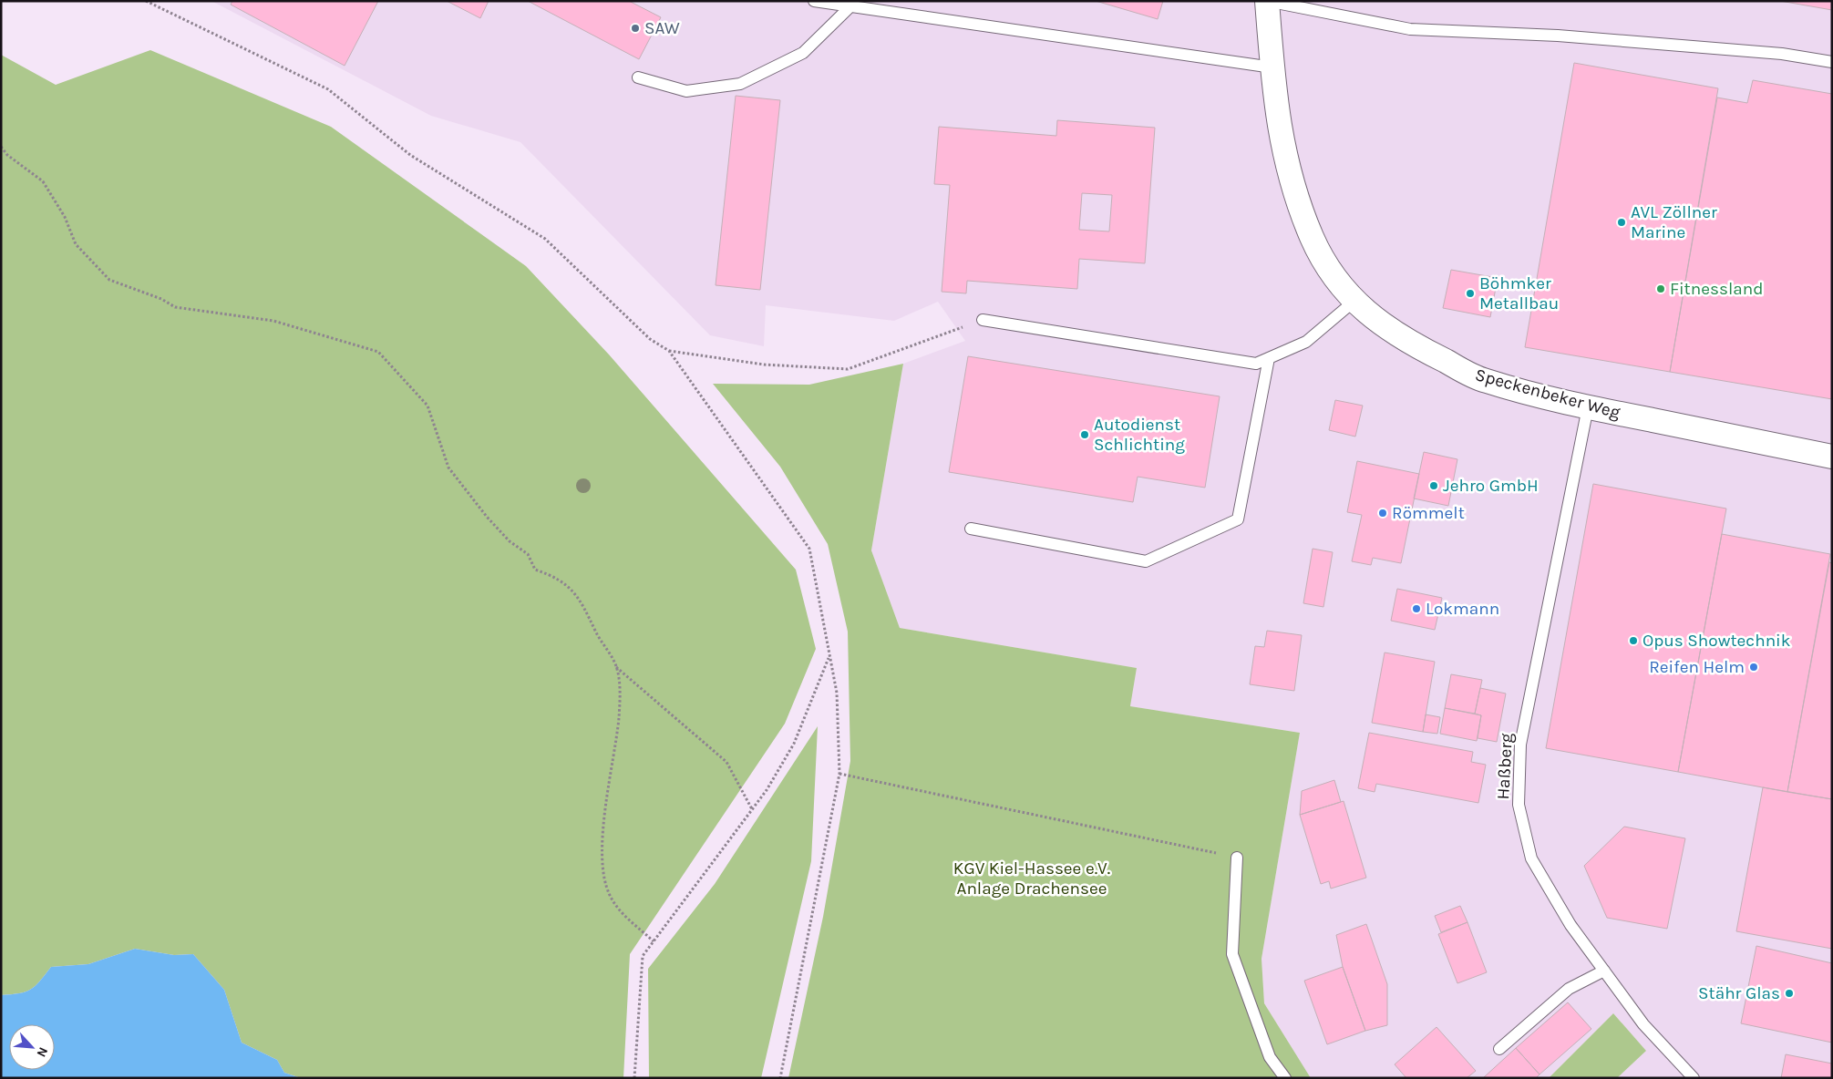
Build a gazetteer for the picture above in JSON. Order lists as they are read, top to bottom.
{
  "streets": {
    "street": ["Speckenbeker Weg"],
    "lane": ["Haßberg"]
  },
  "crossings": [
    ["Speckenbeker Weg", "Haßberg"]
  ],
  "parks": ["KGV Kiel-Hassee e.V. Anlage Drachensee"],
  "places": [
    "SAW",
    "AVL Zöllner Marine",
    "Fitnessland",
    "Böhmker Metallbau",
    "Autodienst Schlichting",
    "Jehro GmbH",
    "Römmelt",
    "Lokmann",
    "Opus Showtechnik",
    "Reifen Helm",
    "Stähr Glas"
  ],
  "north": "bottom right"
}
